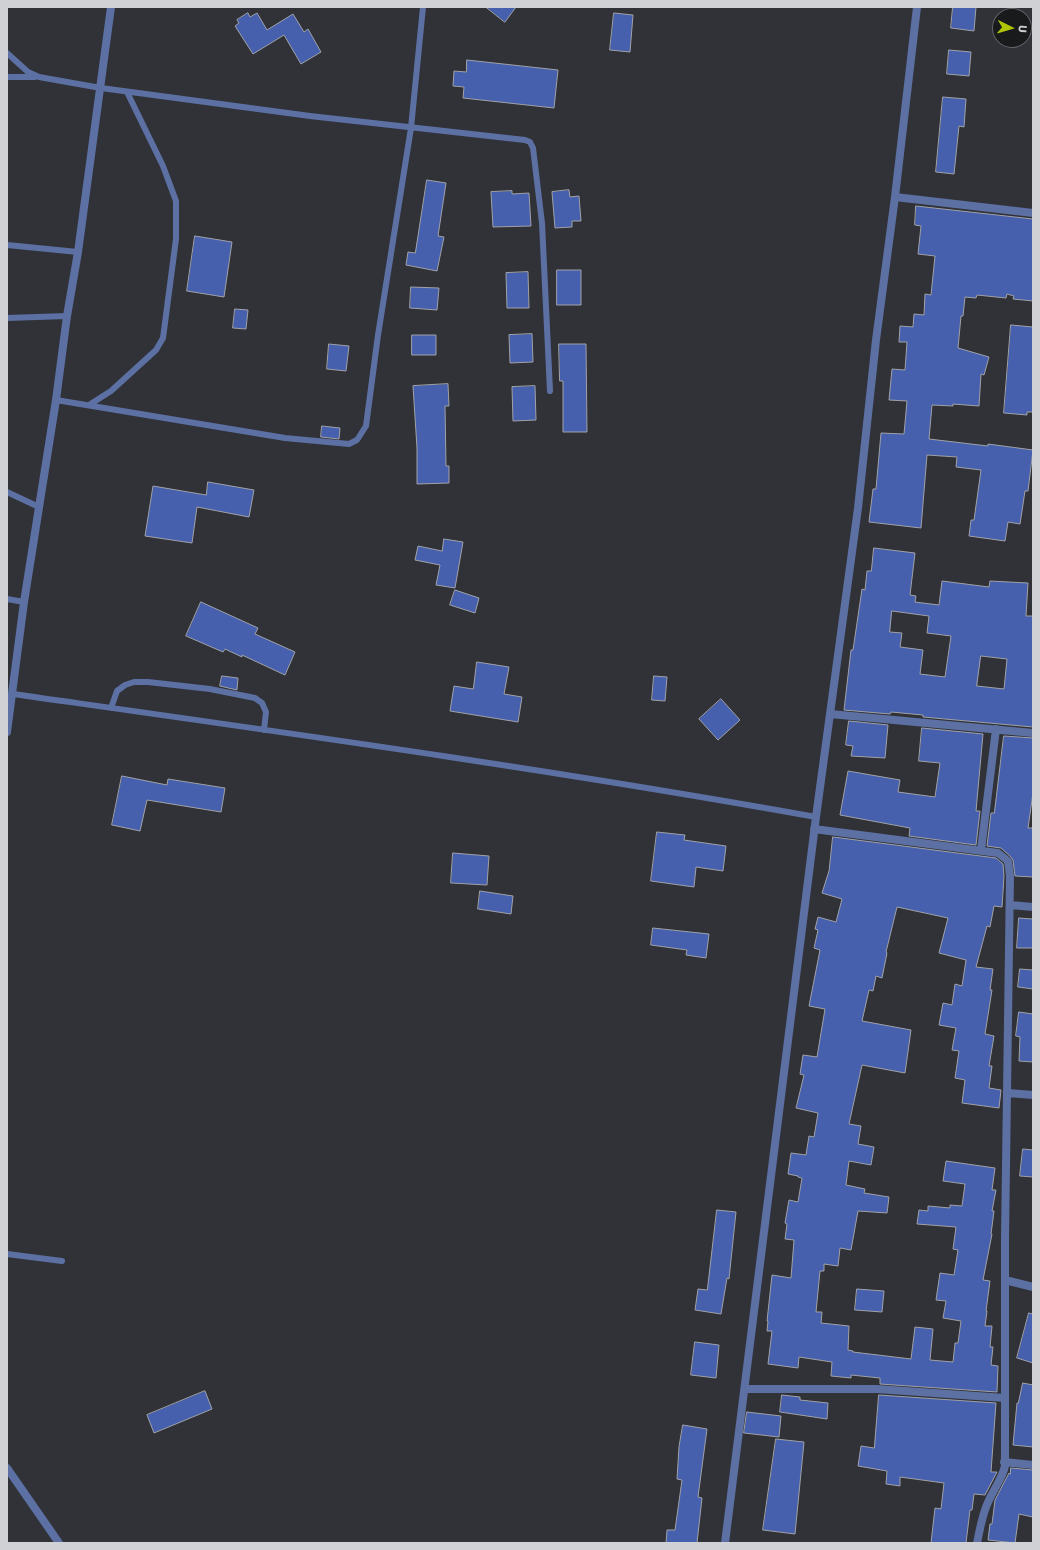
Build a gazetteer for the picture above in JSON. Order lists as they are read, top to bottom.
{
  "north": "right"
}
